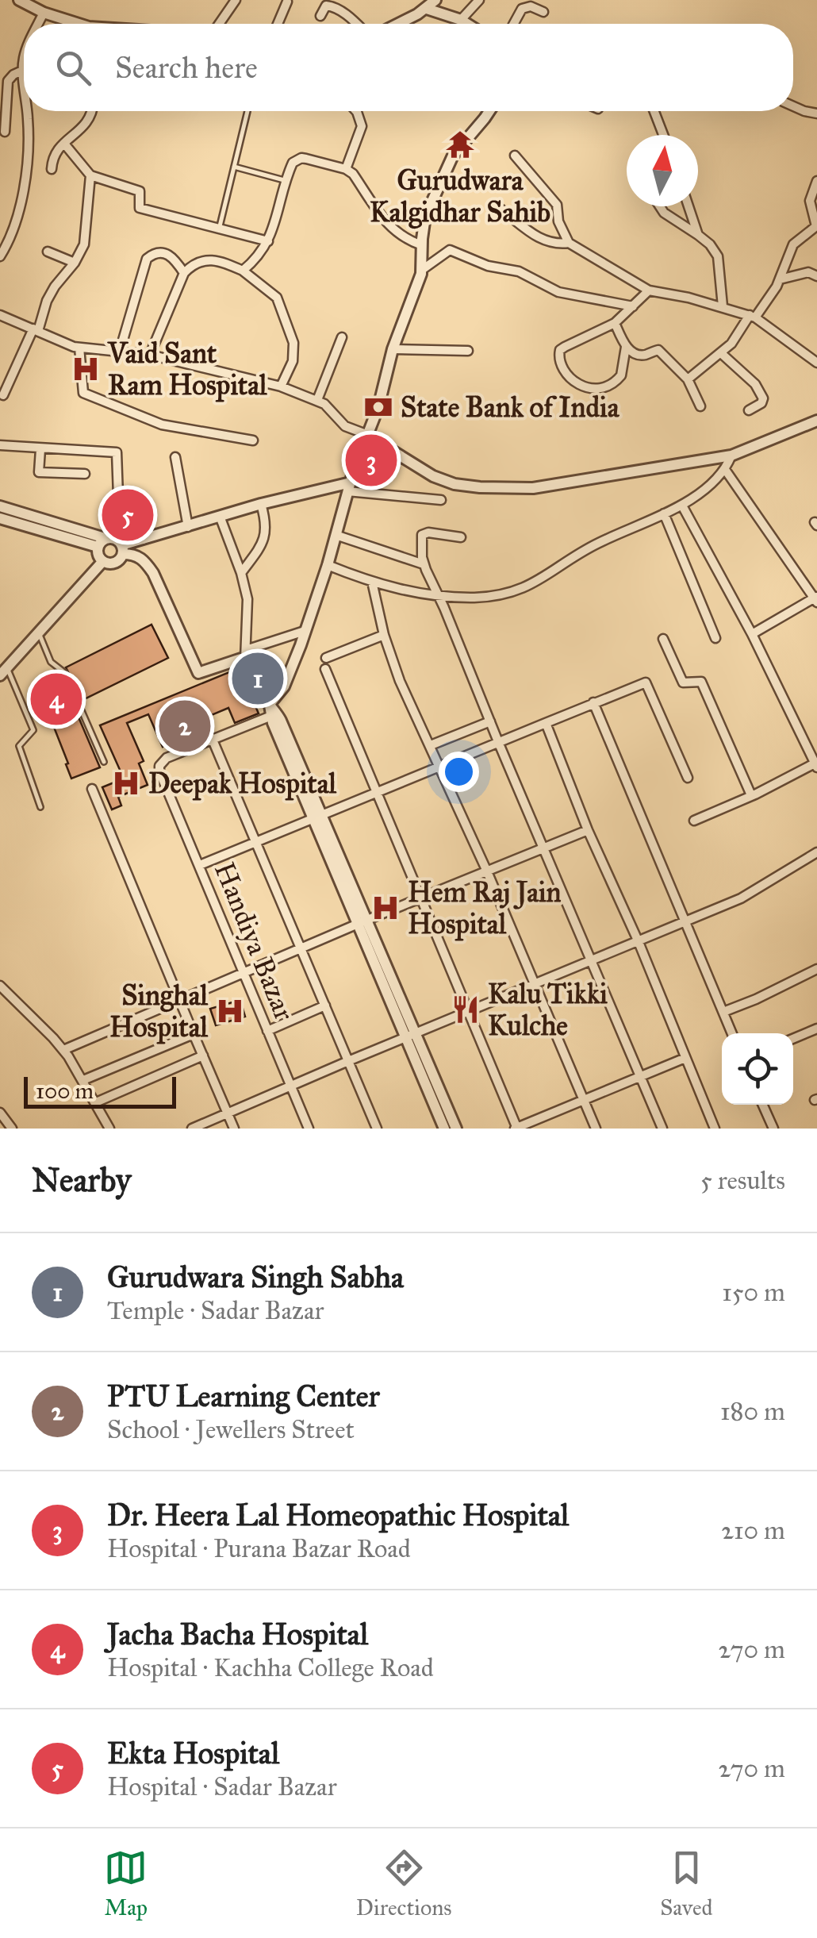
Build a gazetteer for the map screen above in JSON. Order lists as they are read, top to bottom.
{
  "streets": {
    "street": ["Handiya Bazar"]
  },
  "places": {
    "temple": ["Gurudwara Kalgidhar Sahib"],
    "hospital": [
      "Vaid Sant Ram Hospital",
      "Deepak Hospital",
      "Hem Raj Jain Hospital",
      "Singhal Hospital"
    ],
    "bank": ["State Bank of India"],
    "restaurant": ["Kalu Tikki Kulche"]
  },
  "scale_bar": "100 m",
  "north": "top",
  "page": {
    "search": "Search here",
    "pins": [
      "3",
      "5",
      "1",
      "4",
      "2"
    ],
    "scale": "100 m",
    "heading": ["Nearby", "5 results"],
    "list": [
      {
        "mark": "1",
        "name": "Gurudwara Singh Sabha",
        "note": "Temple · Sadar Bazar",
        "value": "150 m"
      },
      {
        "mark": "2",
        "name": "PTU Learning Center",
        "note": "School · Jewellers Street",
        "value": "180 m"
      },
      {
        "mark": "3",
        "name": "Dr. Heera Lal Homeopathic Hospital",
        "note": "Hospital · Purana Bazar Road",
        "value": "210 m"
      },
      {
        "mark": "4",
        "name": "Jacha Bacha Hospital",
        "note": "Hospital · Kachha College Road",
        "value": "270 m"
      },
      {
        "mark": "5",
        "name": "Ekta Hospital",
        "note": "Hospital · Sadar Bazar",
        "value": "270 m"
      }
    ],
    "nav": ["Map", "Directions", "Saved"]
  }
}
